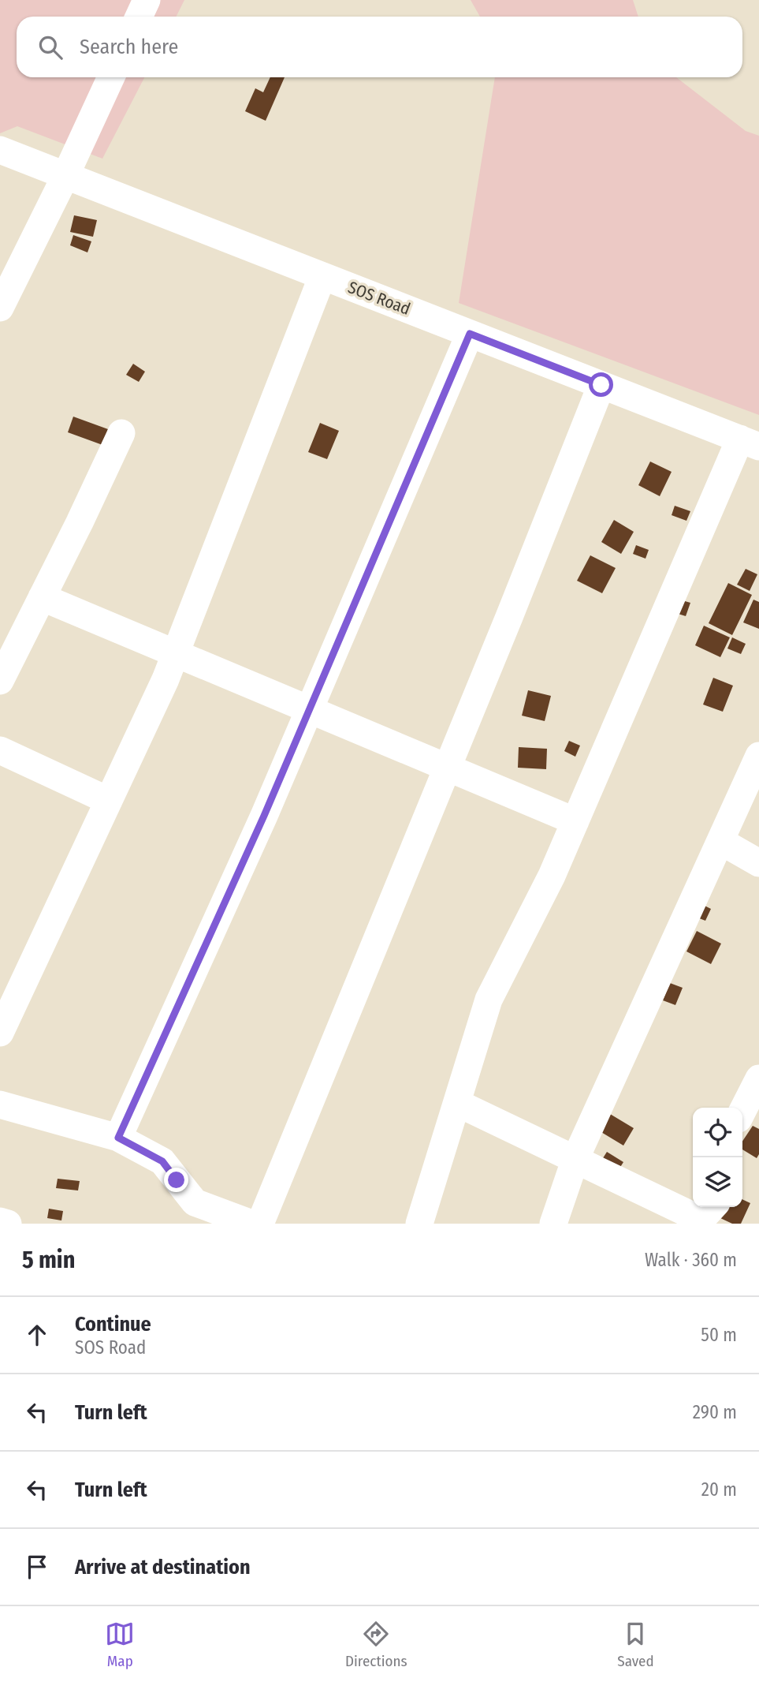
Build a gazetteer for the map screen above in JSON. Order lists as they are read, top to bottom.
{
  "streets": {
    "street": ["SOS Road"]
  },
  "page": {
    "search": "Search here",
    "heading": ["5 min", "Walk · 360 m"],
    "list": [
      ["Continue", "SOS Road", "50 m"],
      ["Turn left", "290 m"],
      ["Turn left", "20 m"],
      "Arrive at destination"
    ],
    "nav": ["Map", "Directions", "Saved"]
  }
}
